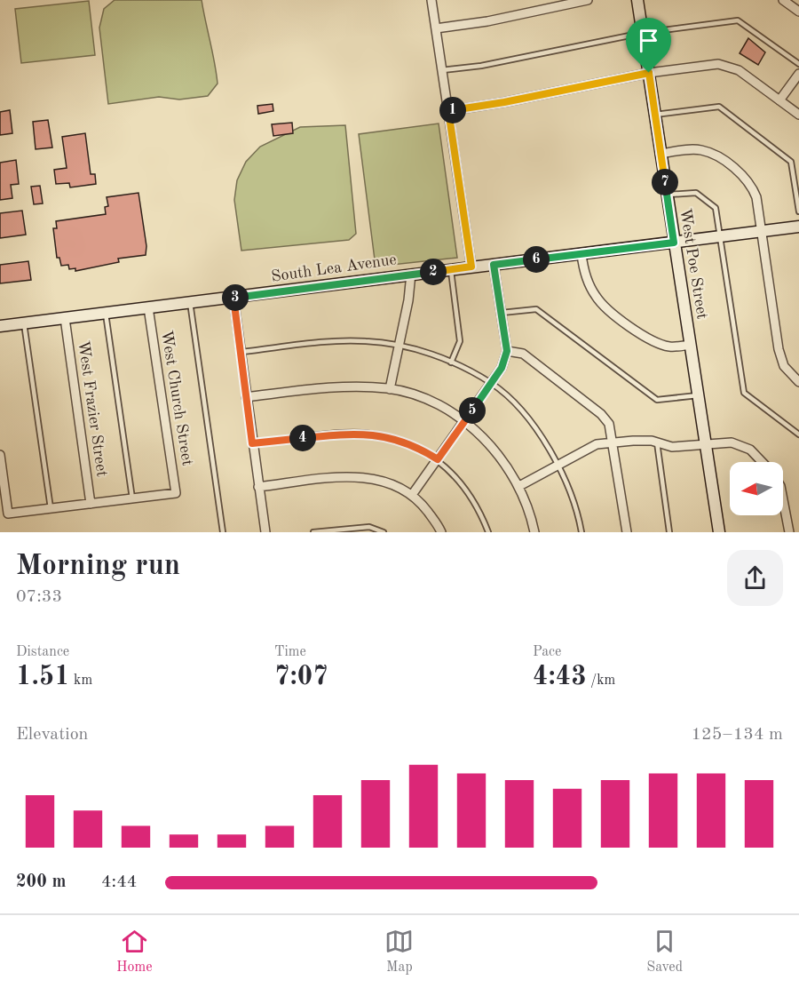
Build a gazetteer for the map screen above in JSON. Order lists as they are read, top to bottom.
{
  "streets": {
    "street": [
      "West Poe Street",
      "South Lea Avenue",
      "West Church Street",
      "West Frazier Street"
    ]
  },
  "crossings": [
    ["West Poe Street", "South Lea Avenue"],
    ["South Lea Avenue", "West Church Street"],
    ["South Lea Avenue", "West Frazier Street"]
  ],
  "north": "left",
  "page": {
    "pins": [
      "1",
      "7",
      "6",
      "2",
      "3",
      "5",
      "4"
    ],
    "heading": ["Morning run", "07:33"],
    "stats": [
      ["Distance", "1.51 km"],
      ["Time", "7:07"],
      ["Pace", "4:43 /km"]
    ],
    "chart": ["Elevation", "125–134 m"],
    "list": [
      {
        "name": "200 m",
        "note": "4:44"
      }
    ],
    "tabs": ["Home", "Map", "Saved"]
  }
}
